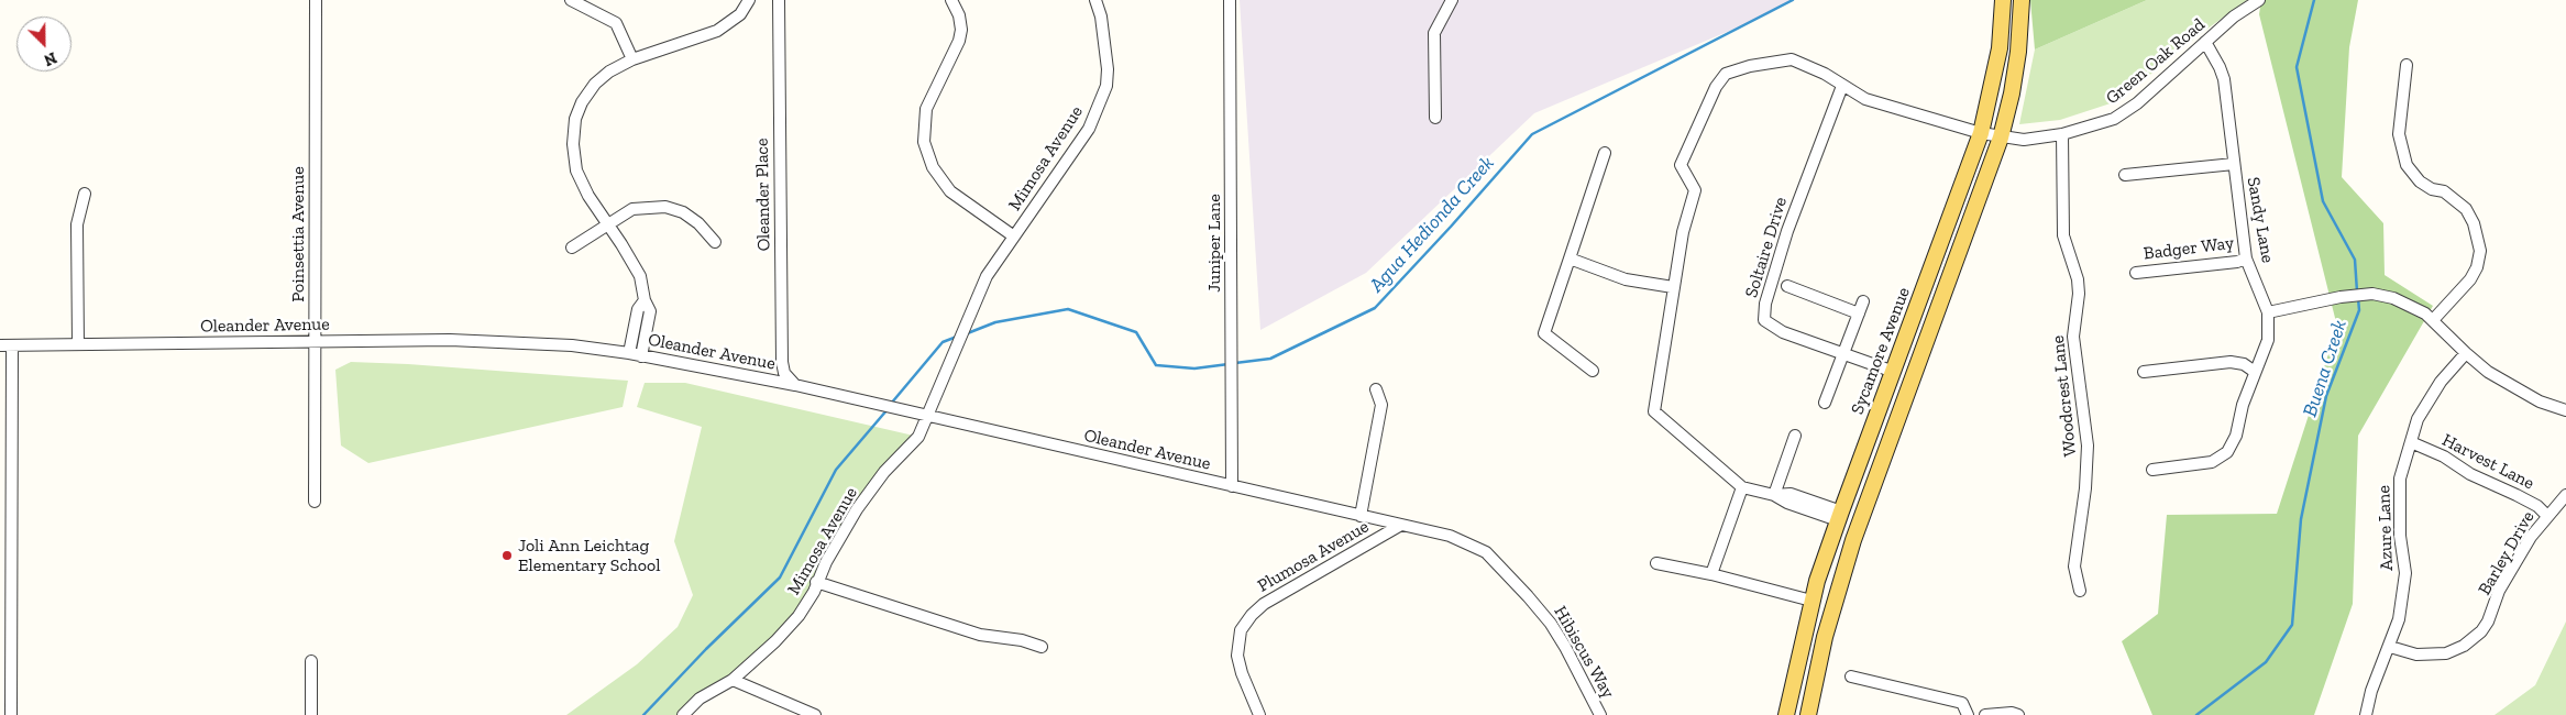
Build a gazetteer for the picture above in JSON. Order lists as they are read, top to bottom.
{
  "streets": {
    "main road": ["Sycamore Avenue"],
    "street": [
      "Green Oak Road",
      "Mimosa Avenue",
      "Oleander Place",
      "Sandy Lane",
      "Poinsettia Avenue",
      "Juniper Lane",
      "Soltaire Drive",
      "Badger Way",
      "Oleander Avenue",
      "Woodcrest Lane",
      "Harvest Lane",
      "Azure Lane",
      "Barley Drive",
      "Plumosa Avenue",
      "Hibiscus Way"
    ]
  },
  "crossings": [
    ["Green Oak Road", "Sandy Lane"],
    ["Green Oak Road", "Sycamore Avenue"],
    ["Green Oak Road", "Woodcrest Lane"],
    ["Mimosa Avenue", "Oleander Avenue"],
    ["Oleander Place", "Oleander Avenue"],
    ["Sandy Lane", "Badger Way"],
    ["Poinsettia Avenue", "Oleander Avenue"],
    ["Juniper Lane", "Oleander Avenue"],
    ["Soltaire Drive", "Sycamore Avenue"],
    ["Oleander Avenue", "Plumosa Avenue"],
    ["Oleander Avenue", "Hibiscus Way"],
    ["Harvest Lane", "Azure Lane"],
    ["Harvest Lane", "Barley Drive"],
    ["Azure Lane", "Barley Drive"],
    ["Plumosa Avenue", "Hibiscus Way"]
  ],
  "water": ["Agua Hedionda Creek", "Buena Creek"],
  "places": ["Joli Ann Leichtag Elementary School"],
  "north": "bottom right"
}
